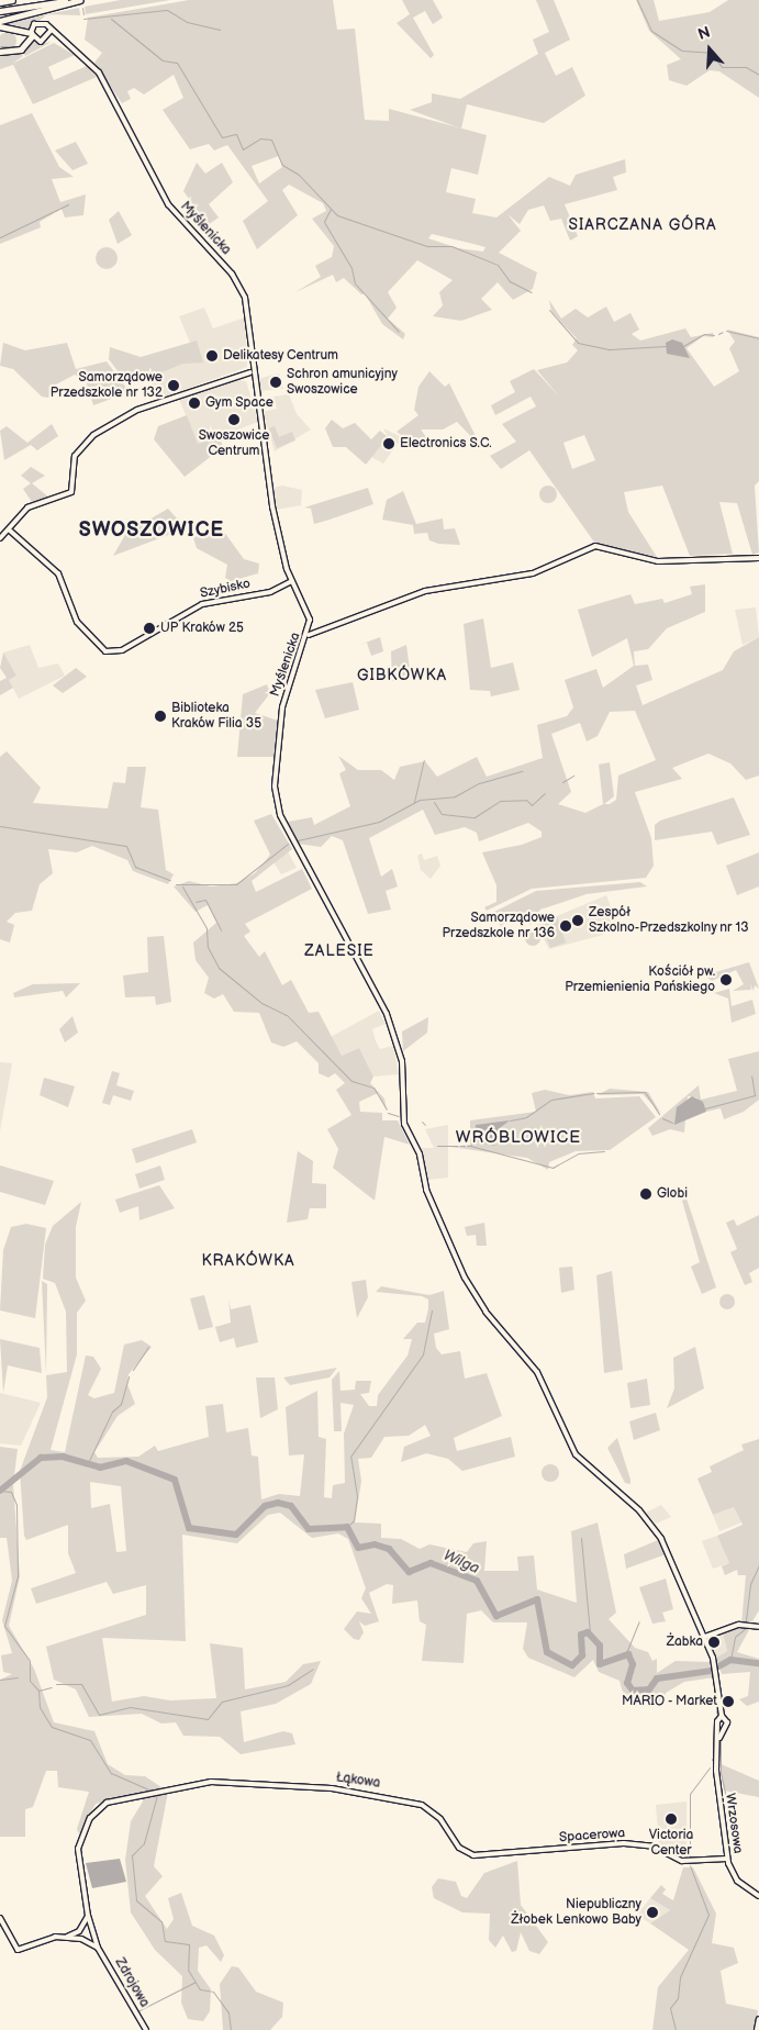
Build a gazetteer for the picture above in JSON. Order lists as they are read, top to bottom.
{
  "streets": {
    "street": [
      "Myślenicka",
      "Szybisko",
      "Łąkowa",
      "Wrzosowa",
      "Spacerowa",
      "Zdrojowa"
    ]
  },
  "crossings": [
    ["Myślenicka", "Szybisko"],
    ["Myślenicka", "Wrzosowa"],
    ["Łąkowa", "Spacerowa"],
    ["Wrzosowa", "Spacerowa"]
  ],
  "districts": [
    "SIARCZANA GÓRA",
    "SWOSZOWICE",
    "GIBKÓWKA",
    "ZALESIE",
    "WRÓBLOWICE",
    "KRAKÓWKA"
  ],
  "water": ["Wilga"],
  "places": [
    "Delikatesy Centrum",
    "Schron amunicyjny Swoszowice",
    "Samorządowe Przedszkole nr 132",
    "Gym Space",
    "Swoszowice Centrum",
    "Electronics S.C.",
    "UP Kraków 25",
    "Biblioteka Kraków Filia 35",
    "Zespół Szkolno-Przedszkolny nr 13",
    "Samorządowe Przedszkole nr 136",
    "Kościół pw. Przemienienia Pańskiego",
    "Globi",
    "Żabka",
    "MARIO - Market",
    "Victoria Center",
    "Niepubliczny Żłobek Lenkowo Baby"
  ],
  "north": "top"
}
